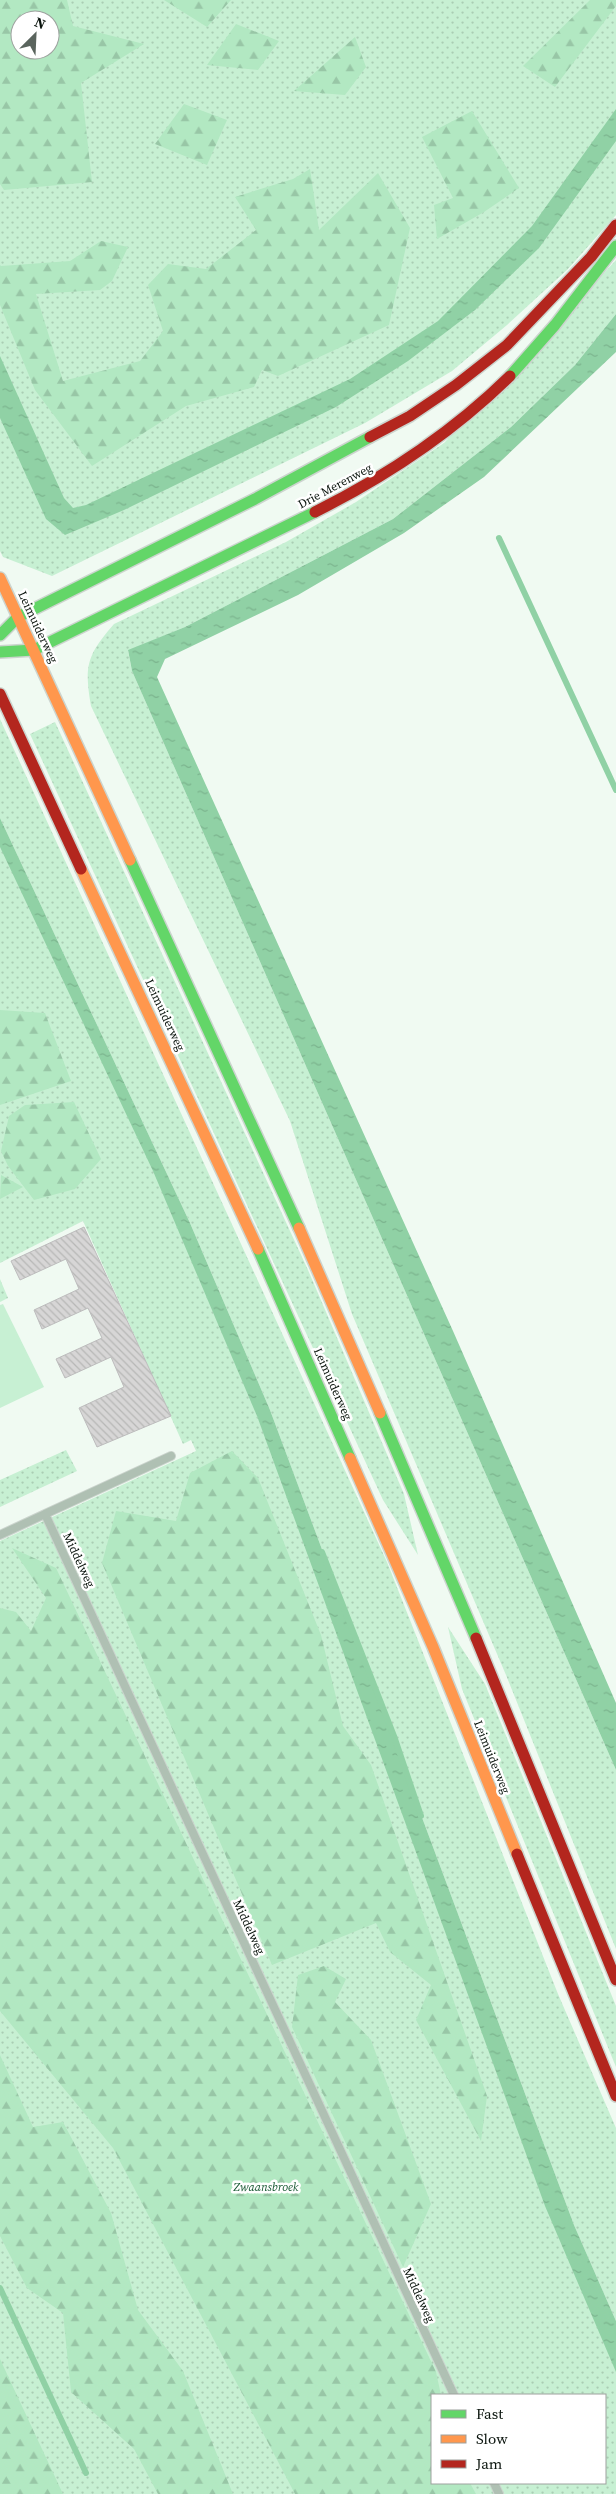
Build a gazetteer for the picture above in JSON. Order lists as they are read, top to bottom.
{
  "streets": {
    "main road": ["Drie Merenweg", "Leimuiderweg"],
    "lane": ["Middelweg"]
  },
  "crossings": [
    ["Drie Merenweg", "Leimuiderweg"]
  ],
  "parks": ["Zwaansbroek"],
  "legend": ["Fast", "Slow", "Jam"],
  "north": "top right"
}
